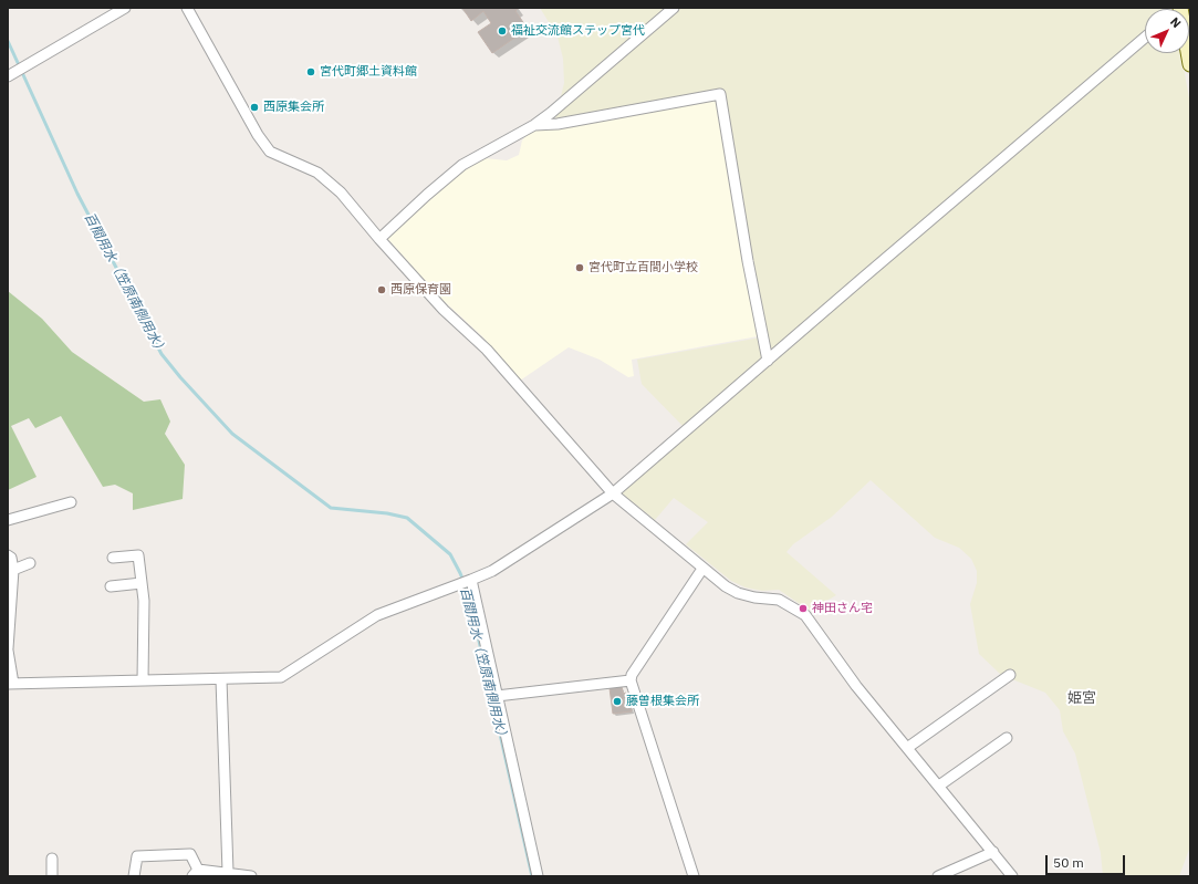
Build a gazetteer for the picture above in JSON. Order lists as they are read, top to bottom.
{
  "districts": ["姫宮"],
  "water": ["百間用水（笠原南側用水）"],
  "places": [
    "福祉交流館ステップ宮代",
    "宮代町郷土資料館",
    "西原集会所",
    "宮代町立百間小学校",
    "西原保育園",
    "神田さん宅",
    "藤曽根集会所"
  ],
  "scale_bar": "50 m",
  "north": "top right"
}
